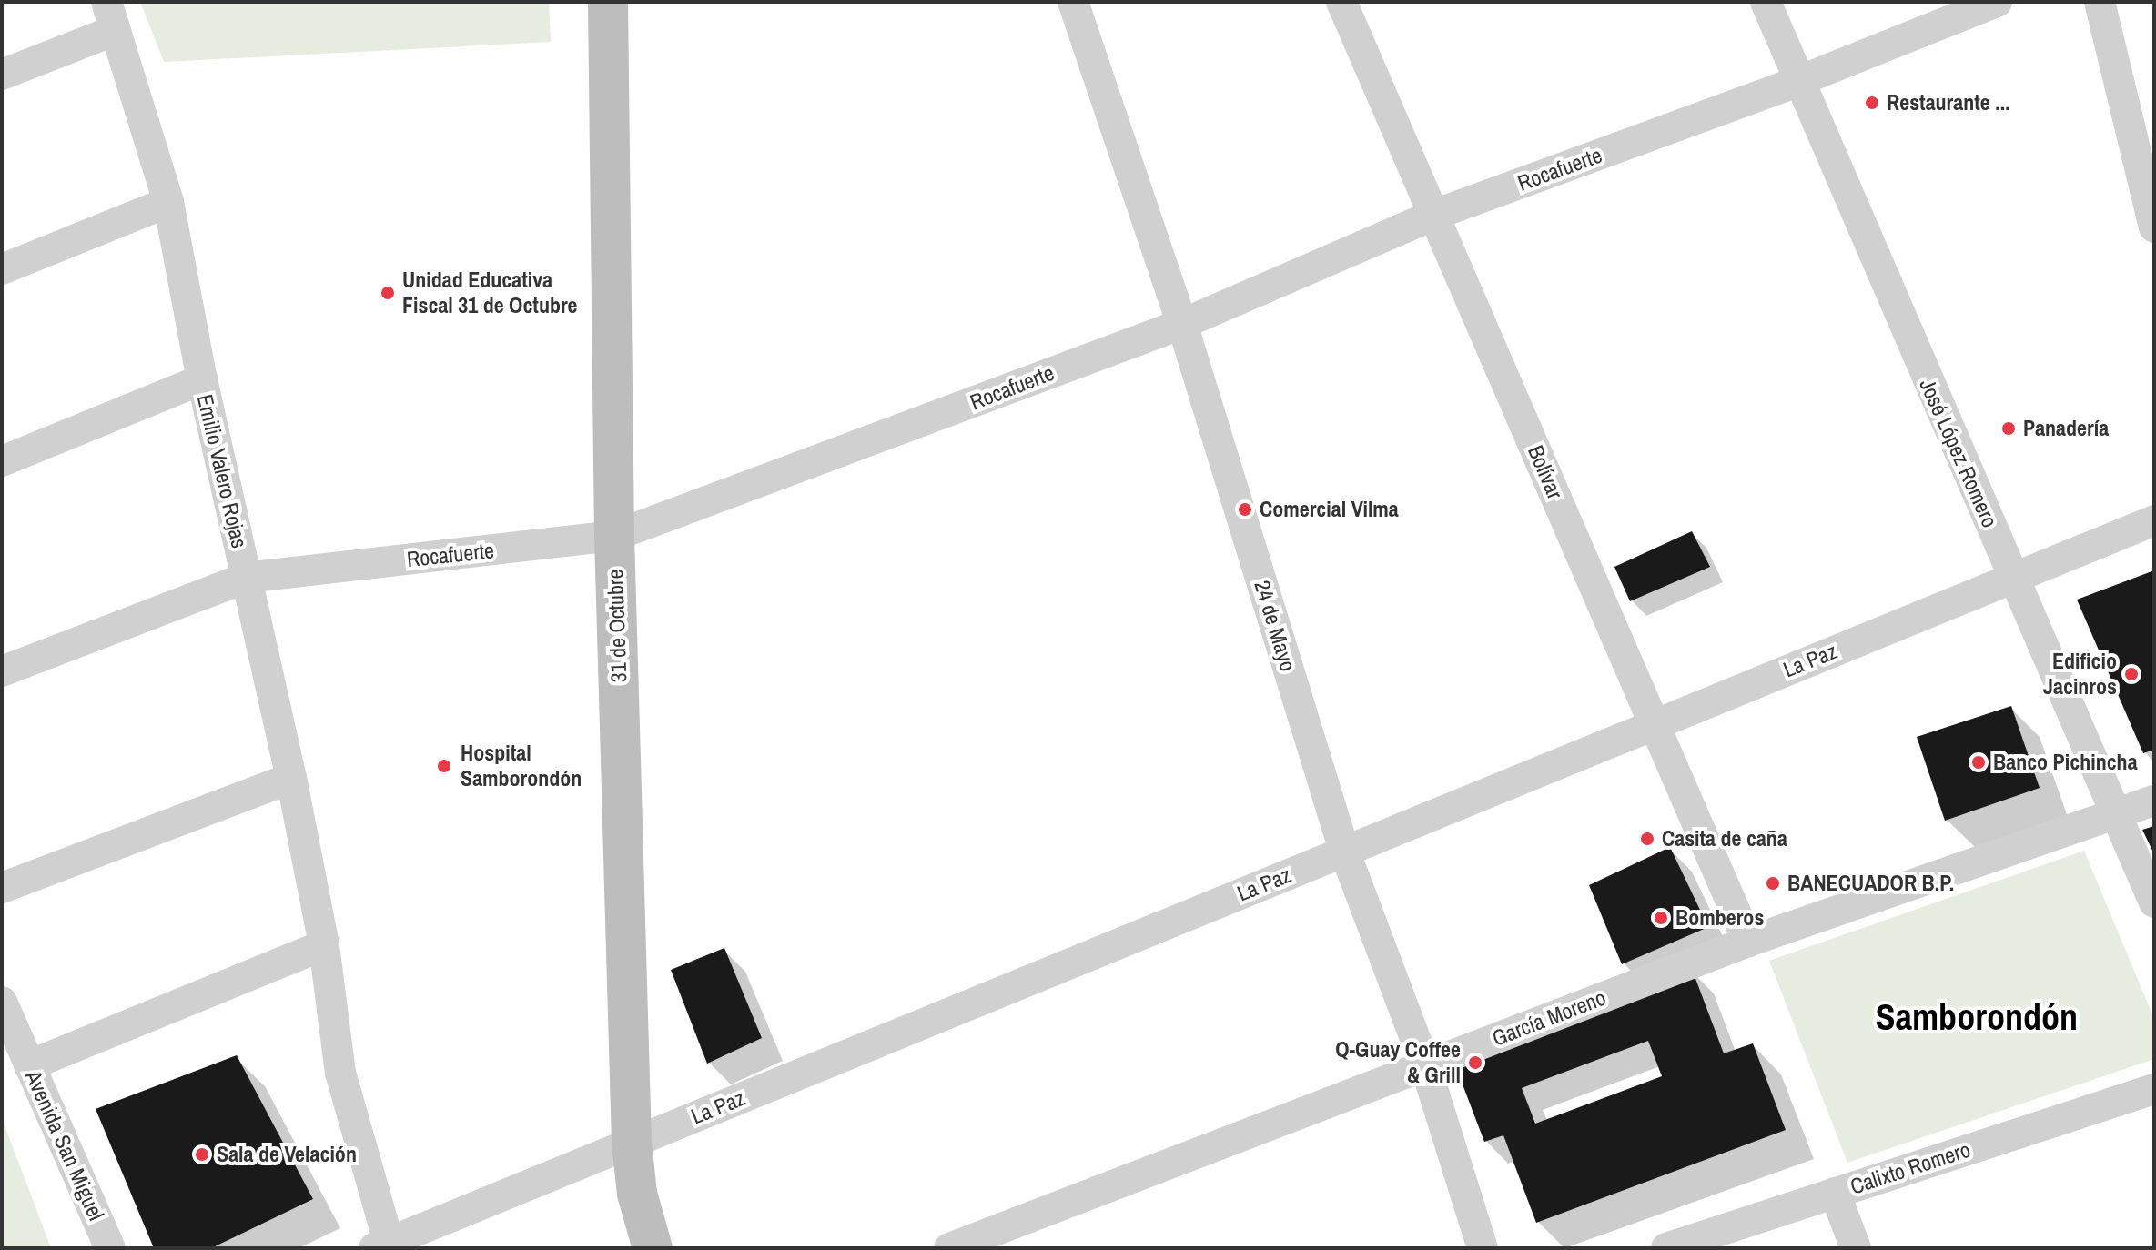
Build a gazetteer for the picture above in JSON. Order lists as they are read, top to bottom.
{
  "streets": {
    "street": [
      "Rocafuerte",
      "José López Romero",
      "Emilio Valero Rojas",
      "Bolívar",
      "31 de Octubre",
      "24 de Mayo",
      "La Paz",
      "García Moreno",
      "Avenida San Miguel",
      "Calixto Romero"
    ]
  },
  "crossings": [
    ["Rocafuerte", "José López Romero"],
    ["Rocafuerte", "Emilio Valero Rojas"],
    ["Rocafuerte", "Bolívar"],
    ["Rocafuerte", "31 de Octubre"],
    ["Rocafuerte", "24 de Mayo"],
    ["José López Romero", "La Paz"],
    ["José López Romero", "García Moreno"],
    ["Emilio Valero Rojas", "La Paz"],
    ["Bolívar", "La Paz"],
    ["Bolívar", "García Moreno"],
    ["31 de Octubre", "La Paz"],
    ["24 de Mayo", "La Paz"],
    ["24 de Mayo", "García Moreno"]
  ],
  "districts": ["Samborondón"],
  "places": [
    "Restaurante ...",
    "Unidad Educativa Fiscal 31 de Octubre",
    "Panadería",
    "Comercial Vilma",
    "Edificio Jacinros",
    "Banco Pichincha",
    "Hospital Samborondón",
    "Casita de caña",
    "BANECUADOR B.P.",
    "Bomberos",
    "Q-Guay Coffee & Grill",
    "Sala de Velación"
  ]
}
